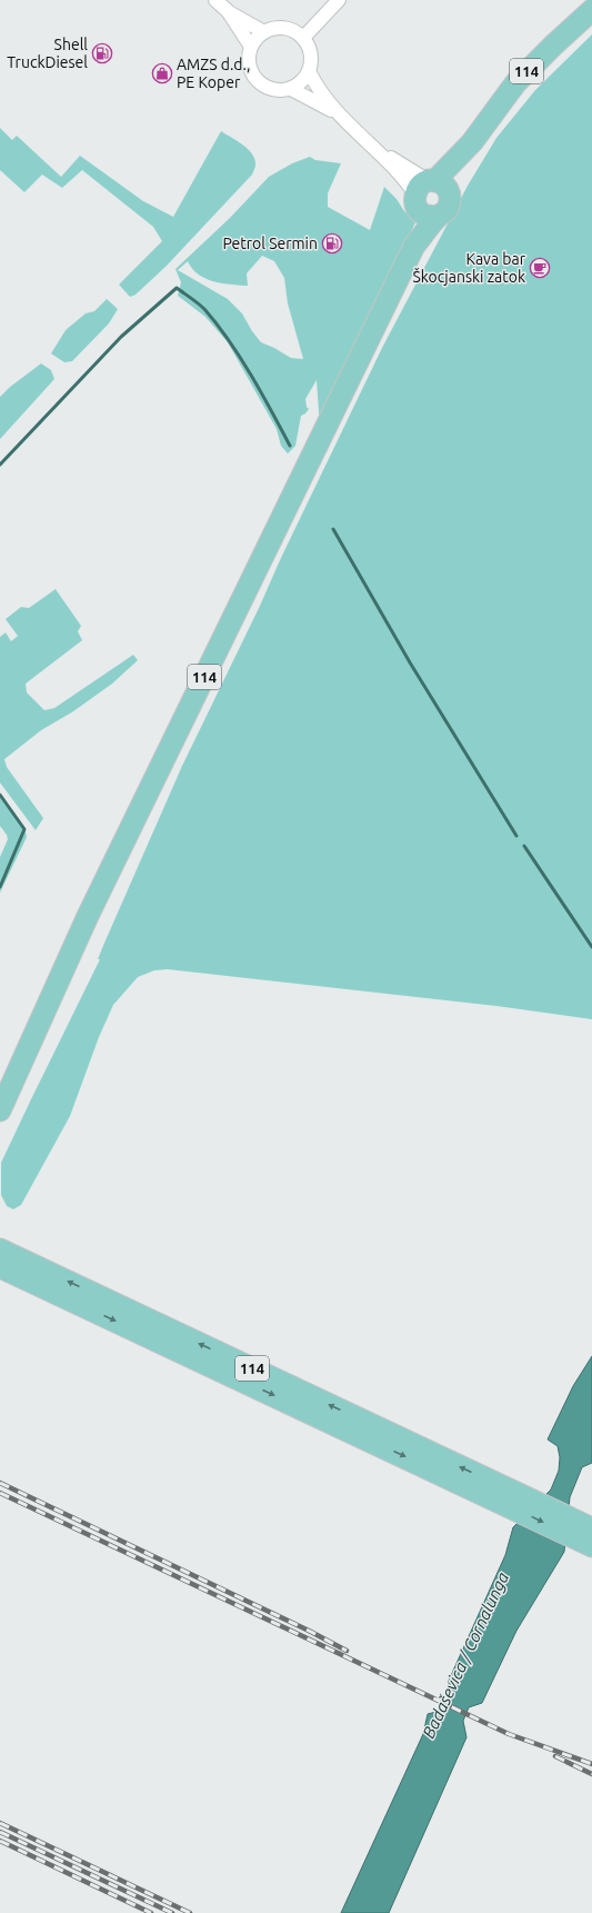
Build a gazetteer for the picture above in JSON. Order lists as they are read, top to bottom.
{
  "streets": {
    "main road": ["114"]
  },
  "water": ["Badaševica / Cornalunga"],
  "places": {
    "fuel station": ["Shell TruckDiesel", "Petrol Sermin"],
    "shop": ["AMZS d.d., PE Koper"],
    "cafe": ["Kava bar Škocjanski zatok"]
  }
}
